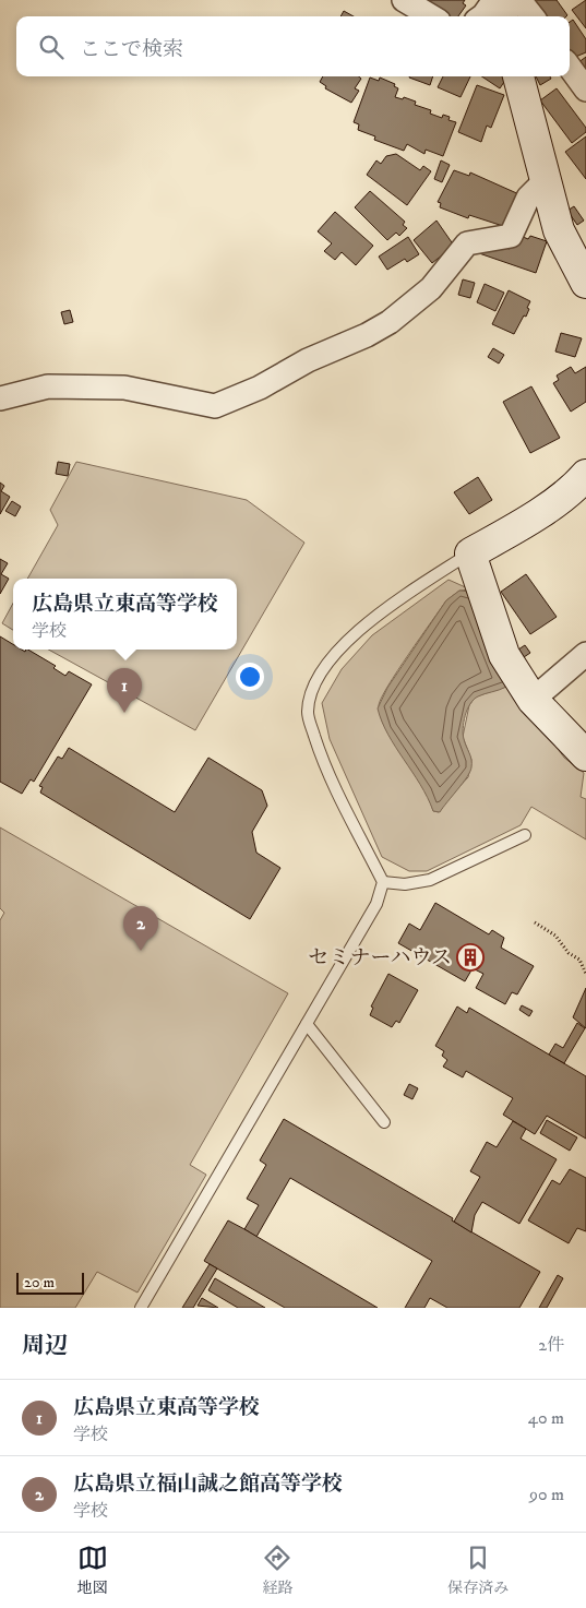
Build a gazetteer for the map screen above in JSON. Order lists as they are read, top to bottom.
{
  "places": {
    "building": ["セミナーハウス"]
  },
  "scale_bar": "20 m",
  "page": {
    "search": "ここで検索",
    "popup": ["広島県立東高等学校", "学校"],
    "pins": ["1", "2"],
    "scale": "20 m",
    "heading": ["周辺", "2件"],
    "list": [
      {
        "mark": "1",
        "name": "広島県立東高等学校",
        "note": "学校",
        "value": "40 m"
      },
      {
        "mark": "2",
        "name": "広島県立福山誠之館高等学校",
        "note": "学校",
        "value": "90 m"
      }
    ],
    "nav": ["地図", "経路", "保存済み"]
  }
}
